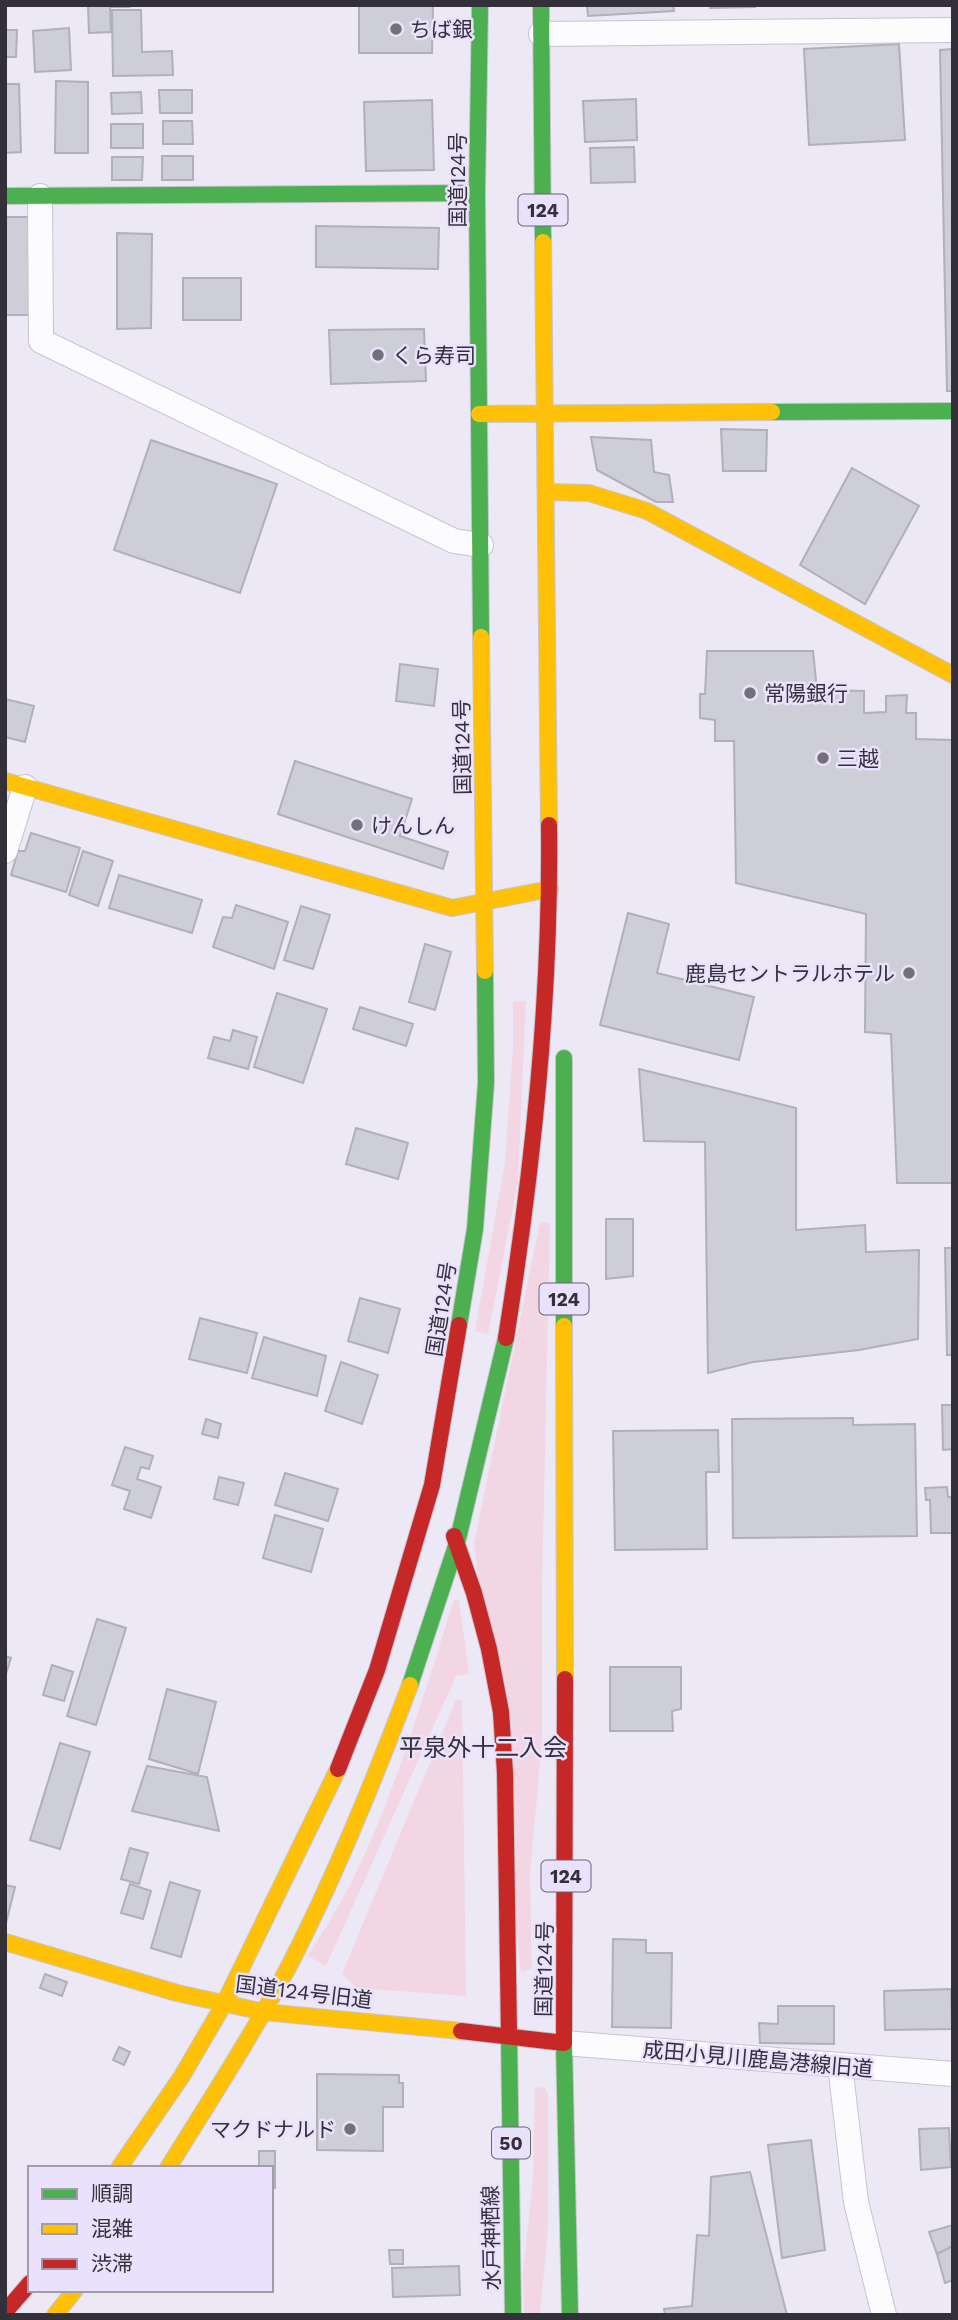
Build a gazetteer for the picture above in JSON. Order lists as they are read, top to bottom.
{
  "streets": {
    "main road": [
      "国道124号",
      "124",
      "国道124号旧道",
      "50",
      "水戸神栖線"
    ],
    "street": ["成田小見川鹿島港線旧道"]
  },
  "crossings": [
    ["国道124号", "124"],
    ["国道124号", "国道124号旧道"],
    ["国道124号", "成田小見川鹿島港線旧道"],
    ["国道124号", "水戸神栖線"],
    ["124", "国道124号旧道"],
    ["国道124号旧道", "成田小見川鹿島港線旧道"],
    ["国道124号旧道", "水戸神栖線"]
  ],
  "districts": ["平泉外十二入会"],
  "places": [
    "ちば銀",
    "くら寿司",
    "常陽銀行",
    "三越",
    "けんしん",
    "鹿島セントラルホテル",
    "マクドナルド"
  ],
  "legend": ["順調", "混雑", "渋滞"]
}
